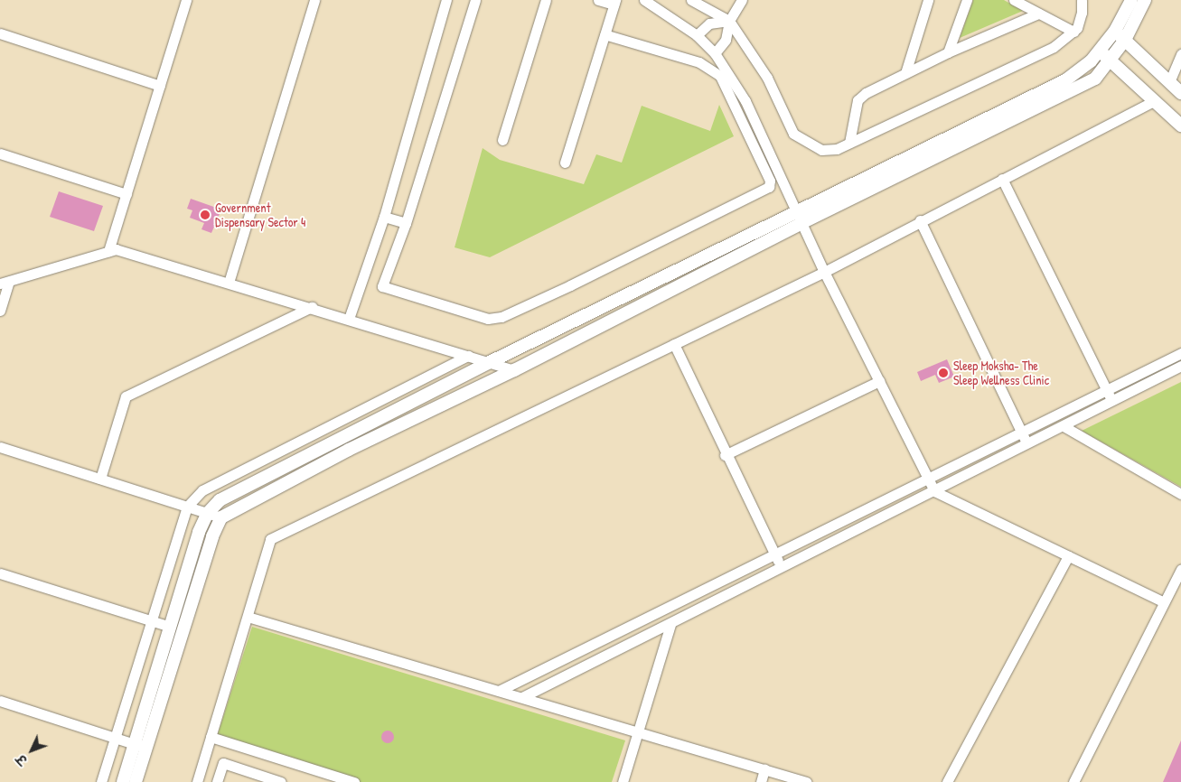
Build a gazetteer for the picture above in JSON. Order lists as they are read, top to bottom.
{
  "places": ["Government Dispensary Sector 4", "Sleep Moksha- The Sleep Wellness Clinic"],
  "north": "bottom left"
}
